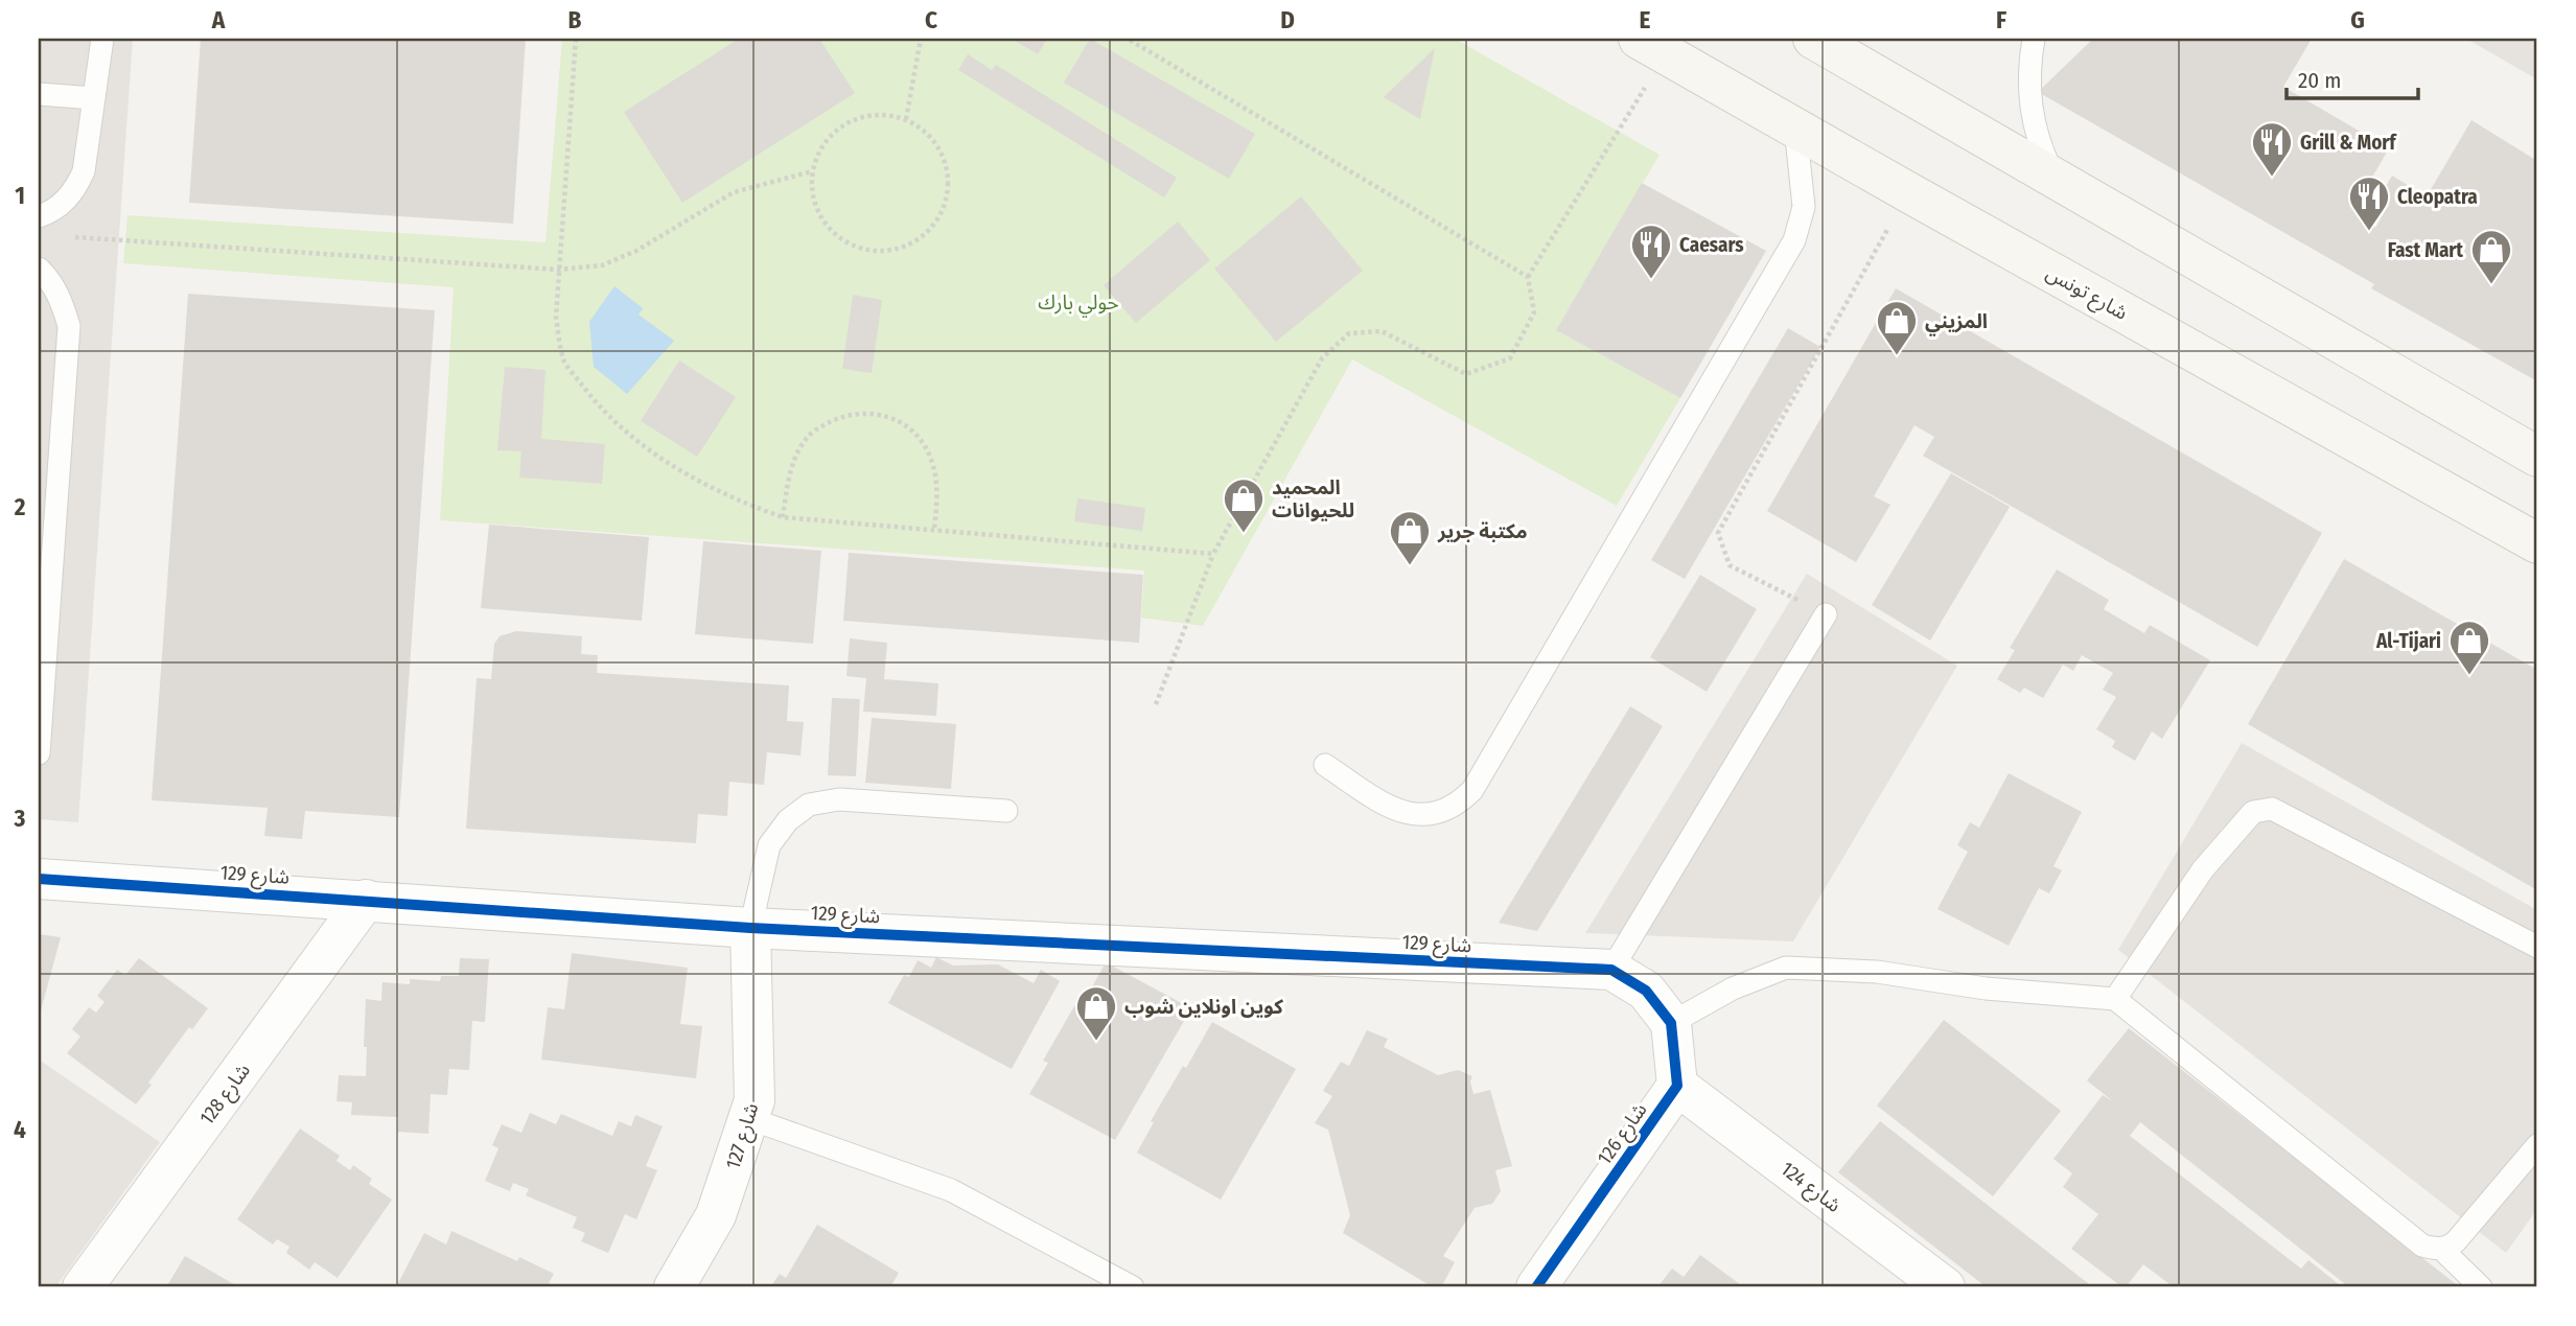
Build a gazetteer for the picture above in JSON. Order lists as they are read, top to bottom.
{
  "streets": {
    "main road": ["شارع تونس"],
    "street": [
      "شارع 129",
      "شارع 128",
      "شارع 126",
      "شارع 127",
      "شارع 124"
    ]
  },
  "crossings": [
    ["شارع 129", "شارع 128"],
    ["شارع 129", "شارع 127"],
    ["شارع 126", "شارع 124"]
  ],
  "parks": ["حولي بارك"],
  "places": {
    "restaurant": ["Grill & Morf", "Cleopatra", "Caesars"],
    "shop": [
      "Fast Mart",
      "المزيني",
      "المحميد للحيوانات",
      "مكتبة جرير",
      "Al-Tijari",
      "كوين اونلاين شوب"
    ]
  },
  "scale_bar": "20 m",
  "grid": {
    "columns": [
      "A",
      "B",
      "C",
      "D",
      "E",
      "F",
      "G"
    ],
    "rows": [
      "1",
      "2",
      "3",
      "4"
    ]
  }
}
